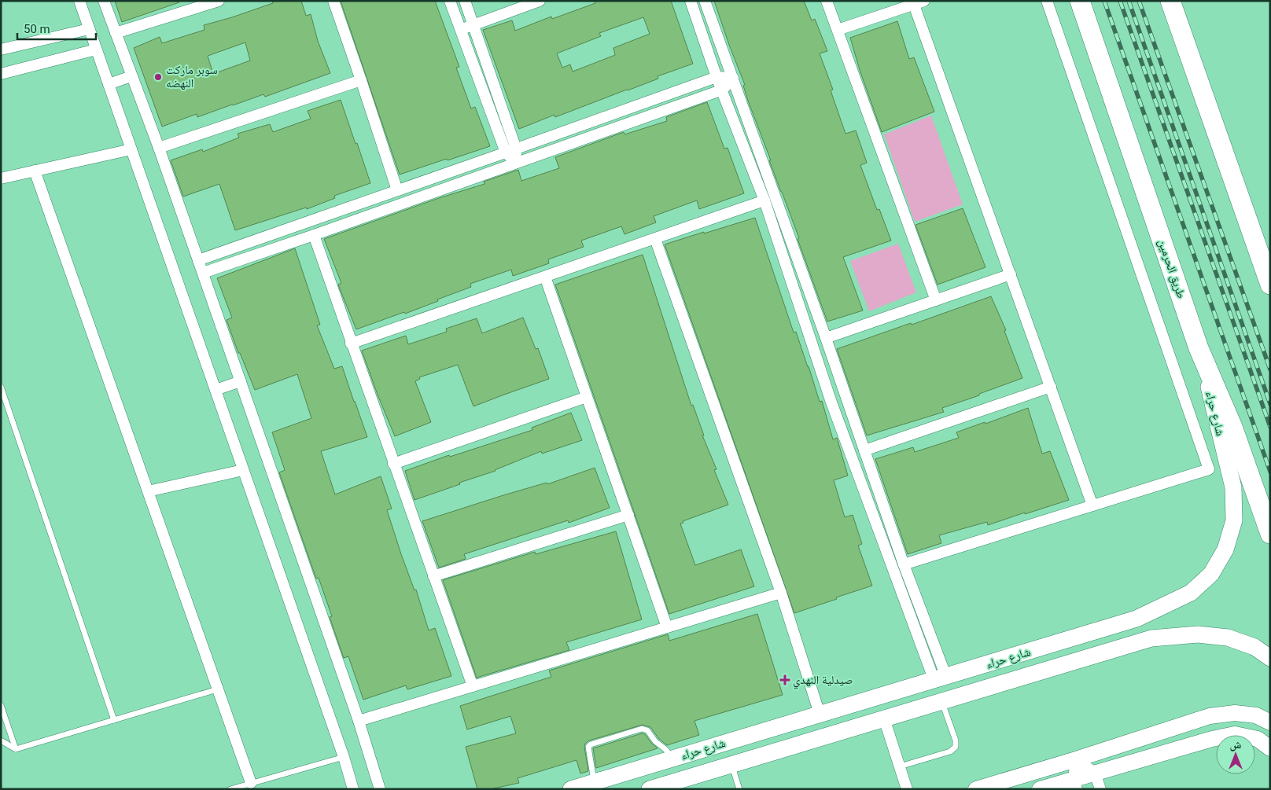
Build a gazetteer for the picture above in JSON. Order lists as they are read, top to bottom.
{
  "streets": {
    "highway": ["طريق الحرمين"],
    "main road": ["شارع حراء"]
  },
  "crossings": [
    ["طريق الحرمين", "شارع حراء"]
  ],
  "places": {
    "other": ["سوبر ماركت النهضه"],
    "health": ["صيدلية النهدي"]
  },
  "scale_bar": "50 m",
  "north": "top"
}
